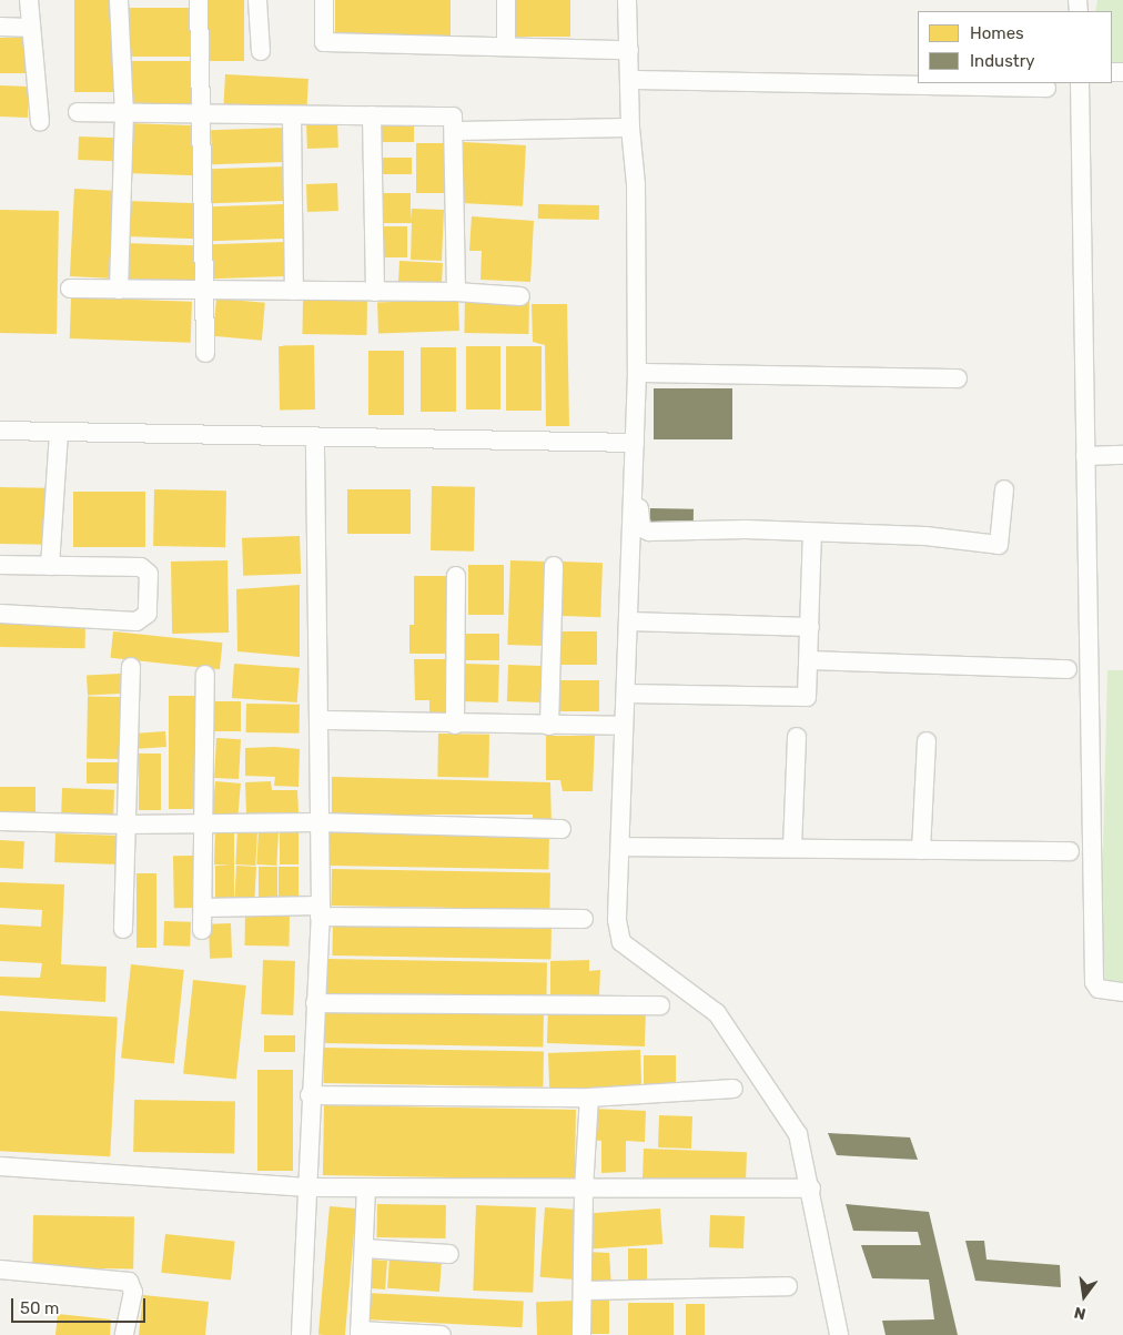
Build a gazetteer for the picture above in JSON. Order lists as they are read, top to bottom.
{
  "legend": ["Homes", "Industry"],
  "scale_bar": "50 m",
  "north": "bottom"
}
